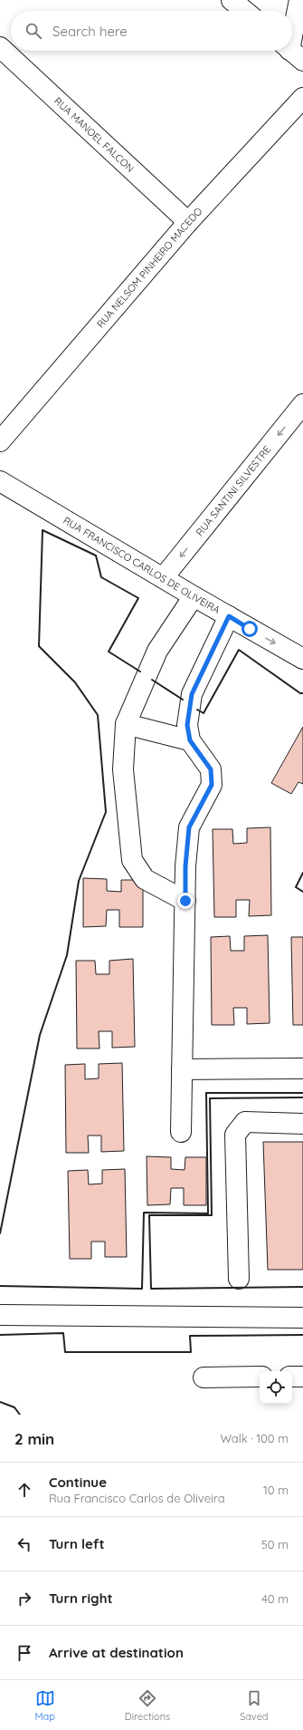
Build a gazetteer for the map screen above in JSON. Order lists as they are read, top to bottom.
{
  "streets": {
    "street": [
      "RUA MANOEL FALCON",
      "RUA NELSOM PINHEIRO MACEDO",
      "RUA SANTINI SILVESTRE",
      "RUA FRANCISCO CARLOS DE OLIVEIRA"
    ]
  },
  "crossings": [
    ["RUA MANOEL FALCON", "RUA NELSOM PINHEIRO MACEDO"],
    ["RUA SANTINI SILVESTRE", "RUA FRANCISCO CARLOS DE OLIVEIRA"]
  ],
  "one_way": ["RUA SANTINI SILVESTRE"],
  "page": {
    "search": "Search here",
    "heading": ["2 min", "Walk · 100 m"],
    "list": [
      ["Continue", "Rua Francisco Carlos de Oliveira", "10 m"],
      ["Turn left", "50 m"],
      ["Turn right", "40 m"],
      "Arrive at destination"
    ],
    "nav": ["Map", "Directions", "Saved"]
  }
}
